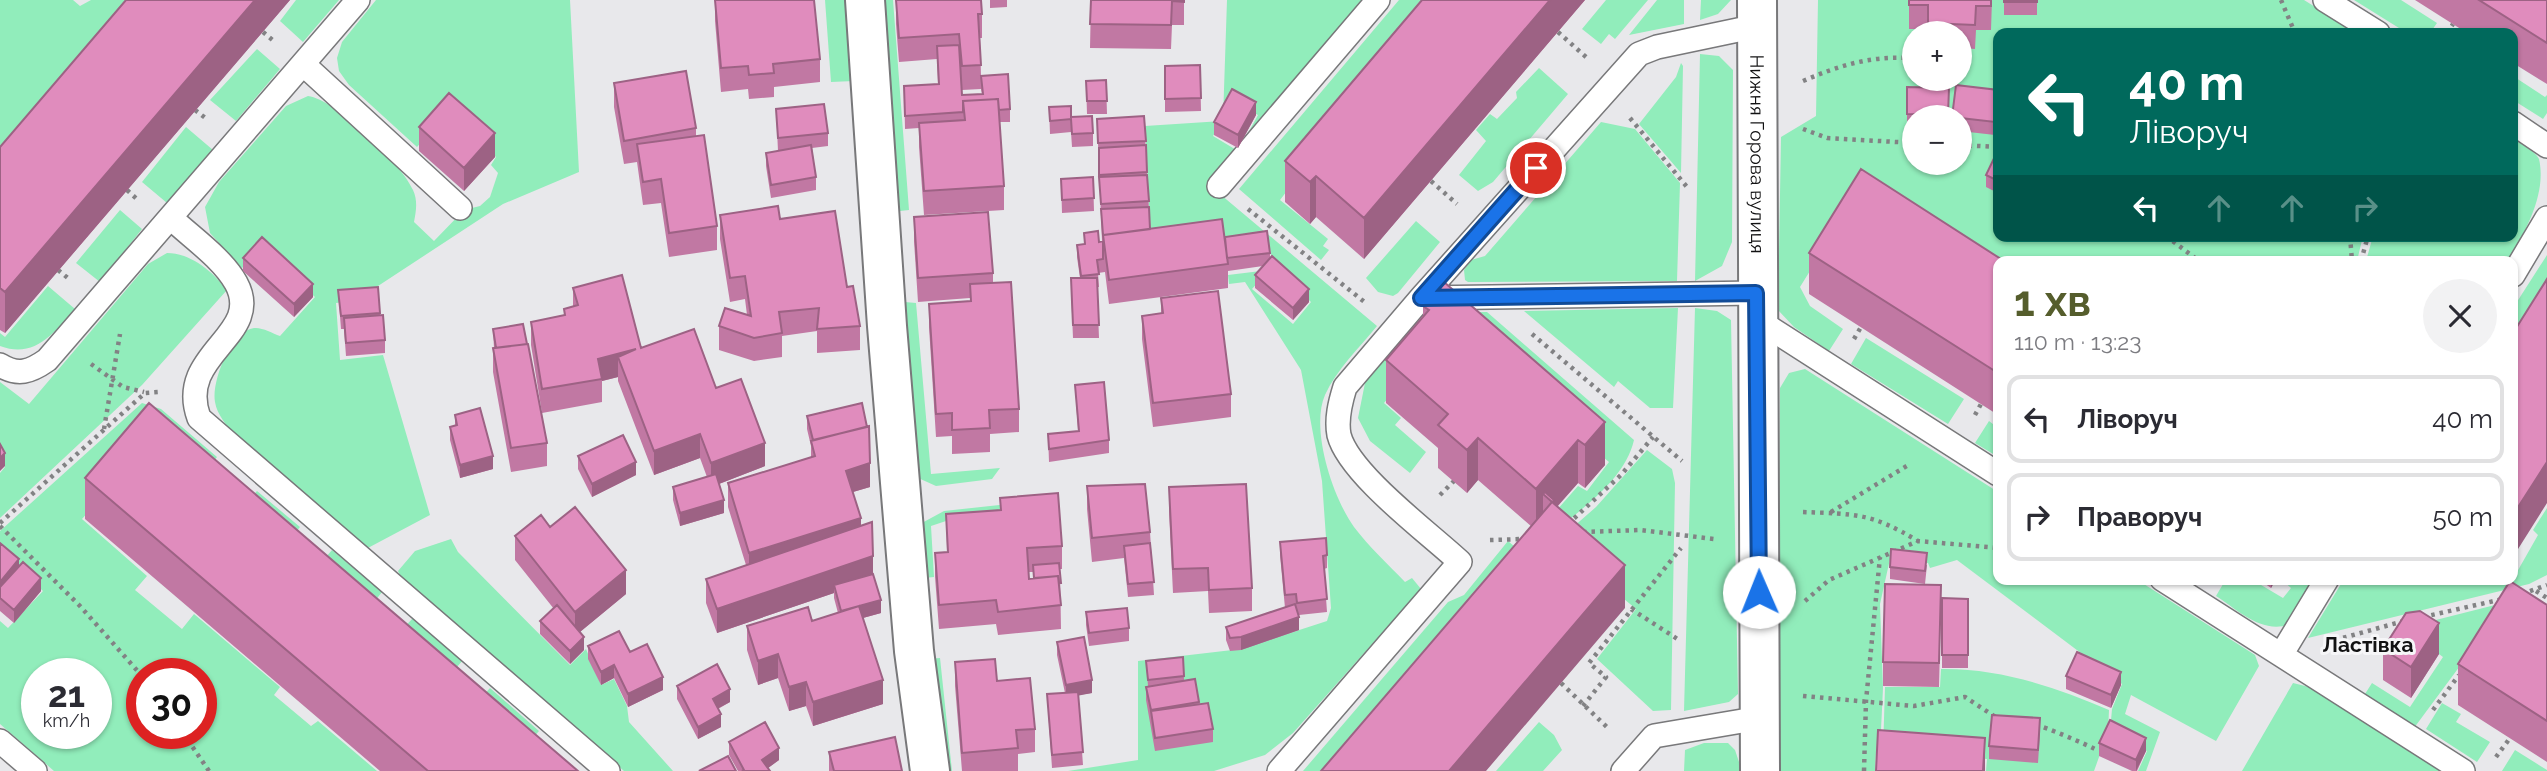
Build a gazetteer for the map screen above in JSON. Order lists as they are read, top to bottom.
{
  "streets": {
    "street": ["Нижня Горова вулиця"]
  },
  "districts": ["Ластівка"],
  "page": {
    "map_buttons": ["+", "−"],
    "turn": ["40 m", "Ліворуч"],
    "heading": ["1 хв", "110 m · 13:23"],
    "list": [
      {
        "name": "Ліворуч",
        "value": "40 m"
      },
      {
        "name": "Праворуч",
        "value": "50 m"
      }
    ],
    "speed": "21 km/h",
    "limit": "30"
  }
}
